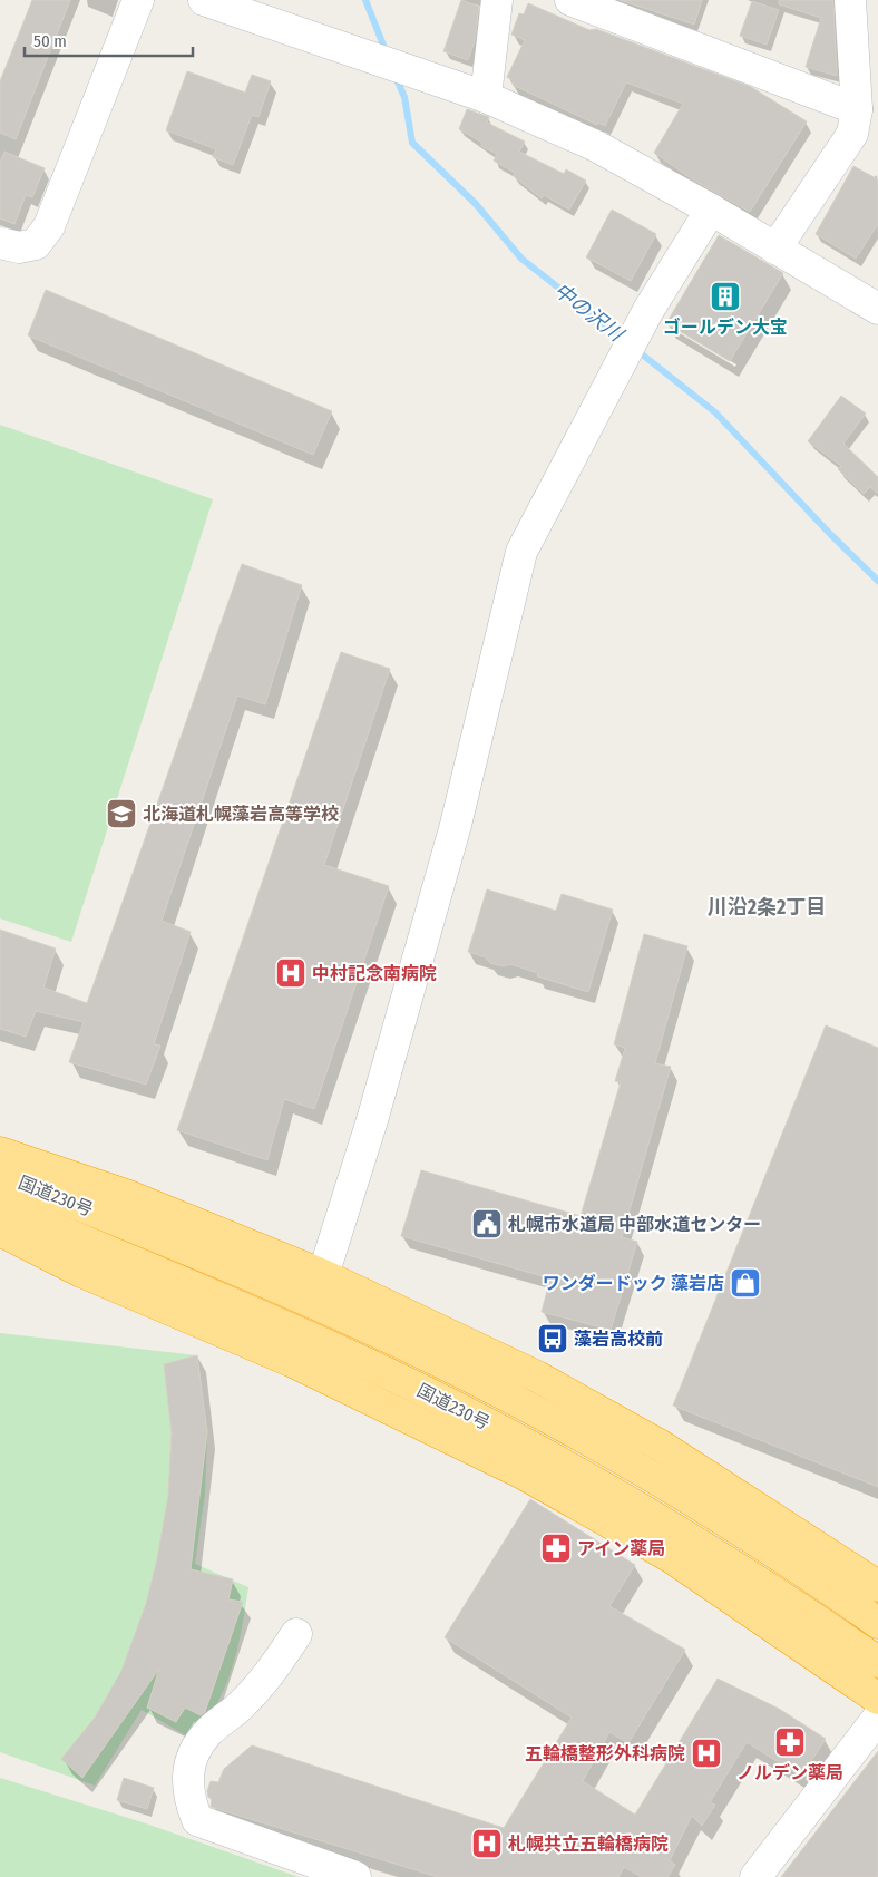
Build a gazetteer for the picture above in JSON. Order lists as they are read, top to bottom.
{
  "streets": {
    "highway": ["国道230号"]
  },
  "districts": ["川沿2条2丁目"],
  "water": ["中の沢川"],
  "places": {
    "building": ["ゴールデン大宝"],
    "school or university": ["北海道札幌藻岩高等学校"],
    "hospital": ["中村記念南病院", "五輪橋整形外科病院", "札幌共立五輪橋病院"],
    "public building": ["札幌市水道局 中部水道センター"],
    "shop": ["ワンダードック 藻岩店"],
    "bus stop": ["藻岩高校前"],
    "pharmacy": ["アイン薬局", "ノルデン薬局"]
  },
  "scale_bar": "50 m"
}
